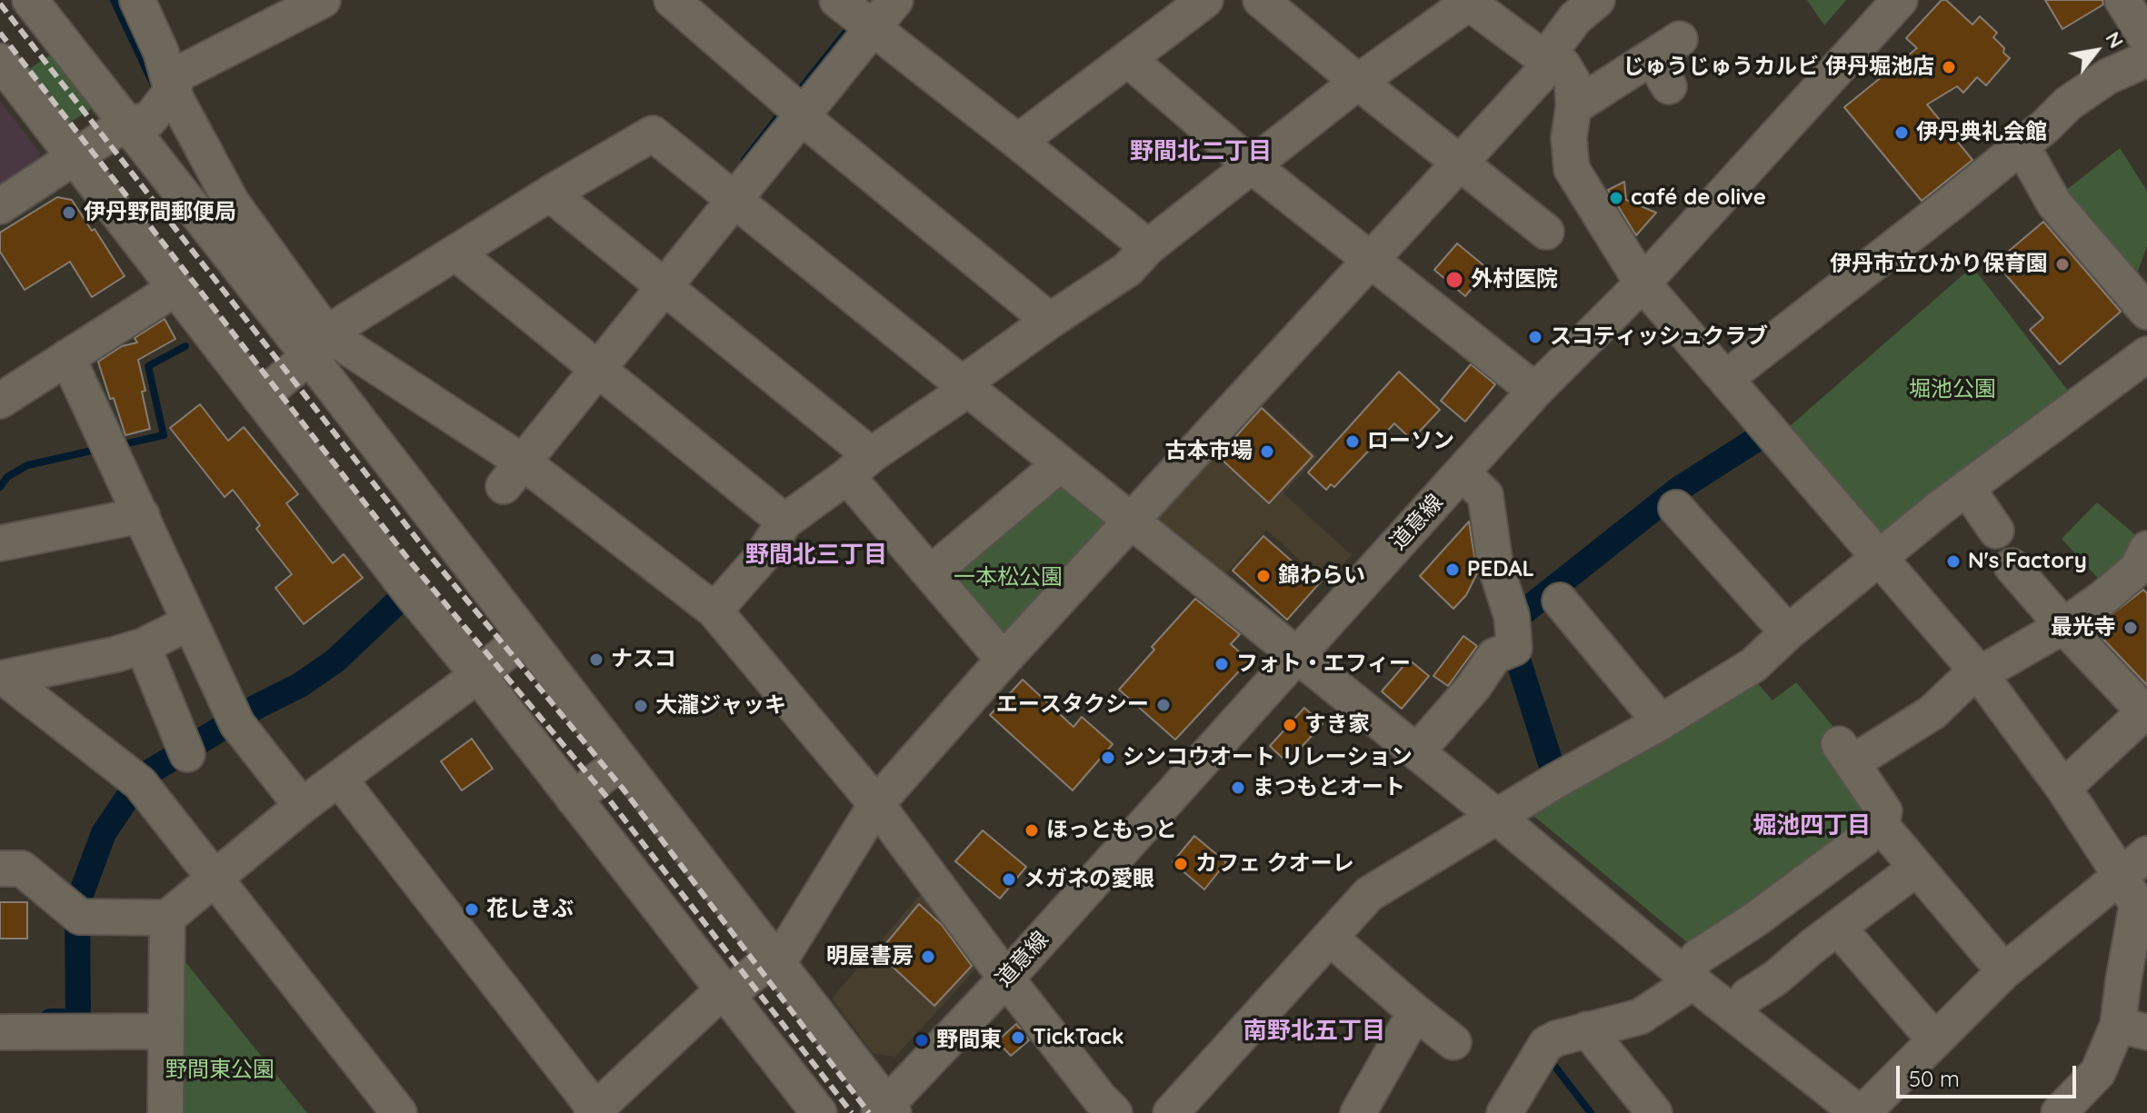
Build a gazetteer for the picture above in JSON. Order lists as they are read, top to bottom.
{
  "streets": {
    "street": ["道意線"]
  },
  "districts": [
    "野間北二丁目",
    "野間北三丁目",
    "堀池四丁目",
    "南野北五丁目"
  ],
  "parks": ["堀池公園", "一本松公園", "野間東公園"],
  "places": [
    "じゅうじゅうカルビ 伊丹堀池店",
    "伊丹典礼会館",
    "café de olive",
    "伊丹野間郵便局",
    "伊丹市立ひかり保育園",
    "外村医院",
    "スコティッシュクラブ",
    "ローソン",
    "古本市場",
    "N's Factory",
    "PEDAL",
    "錦わらい",
    "最光寺",
    "ナスコ",
    "フォト・エフィー",
    "エースタクシー",
    "大瀧ジャッキ",
    "すき家",
    "シンコウオート リレーション",
    "まつもとオート",
    "ほっともっと",
    "カフェ クオーレ",
    "メガネの愛眼",
    "花しきぶ",
    "明屋書房",
    "TickTack",
    "野間東"
  ],
  "scale_bar": "50 m",
  "north": "top right"
}
